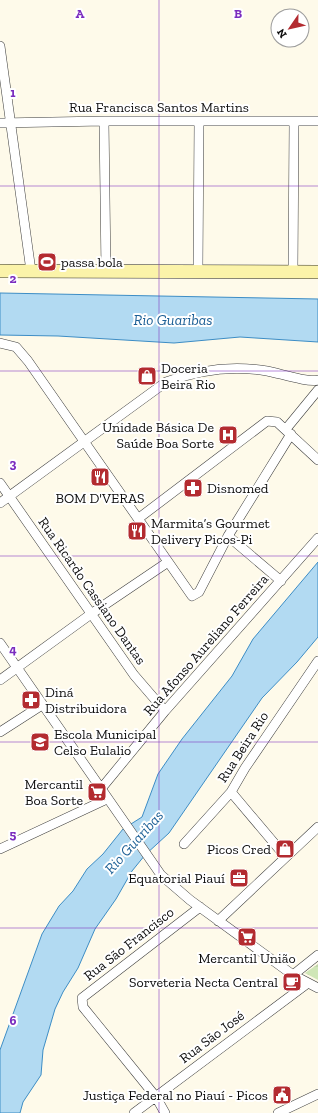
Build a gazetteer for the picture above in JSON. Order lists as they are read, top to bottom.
{
  "streets": {
    "street": [
      "Rua Francisca Santos Martins",
      "Rua Ricardo Cassiano Dantas",
      "Rua Afonso Aureliano Ferreira",
      "Rua Beira Rio",
      "Rua São Francisco",
      "Rua São José"
    ]
  },
  "crossings": [
    ["Rua Ricardo Cassiano Dantas", "Rua Afonso Aureliano Ferreira"],
    ["Rua São Francisco", "Rua São José"]
  ],
  "water": ["Rio Guaribas"],
  "places": {
    "sports": ["passa bola"],
    "shop": ["Doceria Beira Rio", "Picos Cred"],
    "hospital": ["Unidade Básica De Saúde Boa Sorte"],
    "restaurant": ["BOM D'VERAS", "Marmita’s Gourmet Delivery Picos-Pi"],
    "pharmacy": ["Disnomed", "Diná Distribuidora"],
    "school or university": ["Escola Municipal Celso Eulalio"],
    "supermarket": ["Mercantil Boa Sorte", "Mercantil União"],
    "office": ["Equatorial Piauí"],
    "cafe": ["Sorveteria Necta Central"],
    "public building": ["Justiça Federal no Piauí - Picos"]
  },
  "north": "bottom left",
  "grid": {
    "columns": ["A", "B"],
    "rows": [
      "1",
      "2",
      "3",
      "4",
      "5",
      "6"
    ]
  }
}
